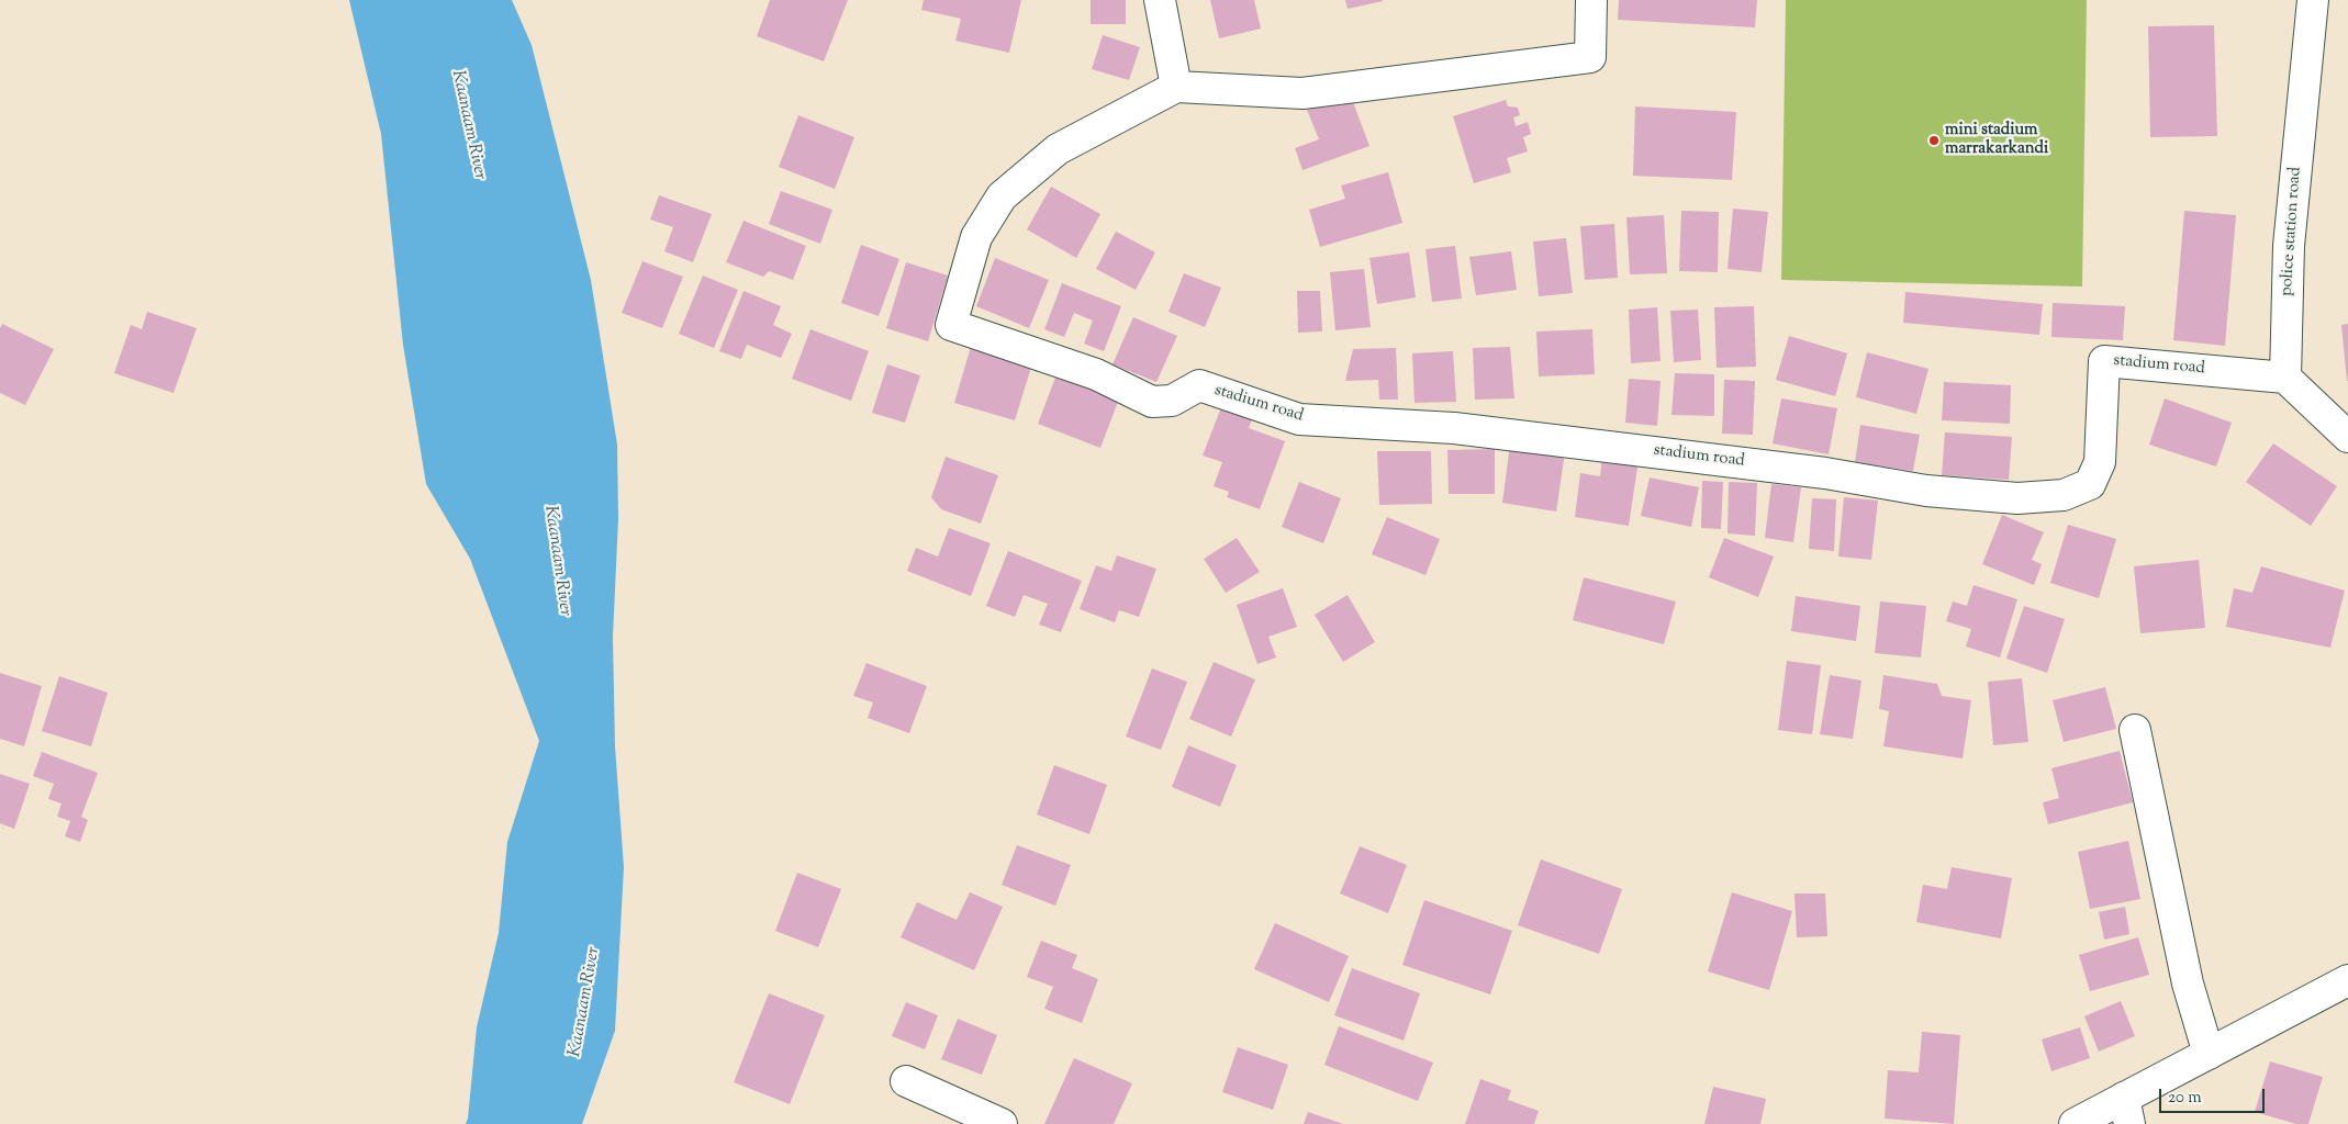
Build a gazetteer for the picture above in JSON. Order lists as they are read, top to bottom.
{
  "streets": {
    "street": ["police station road", "stadium road"]
  },
  "crossings": [
    ["police station road", "stadium road"]
  ],
  "water": ["Kaanaam River"],
  "places": ["mini stadium marrakarkandi"],
  "scale_bar": "20 m"
}
